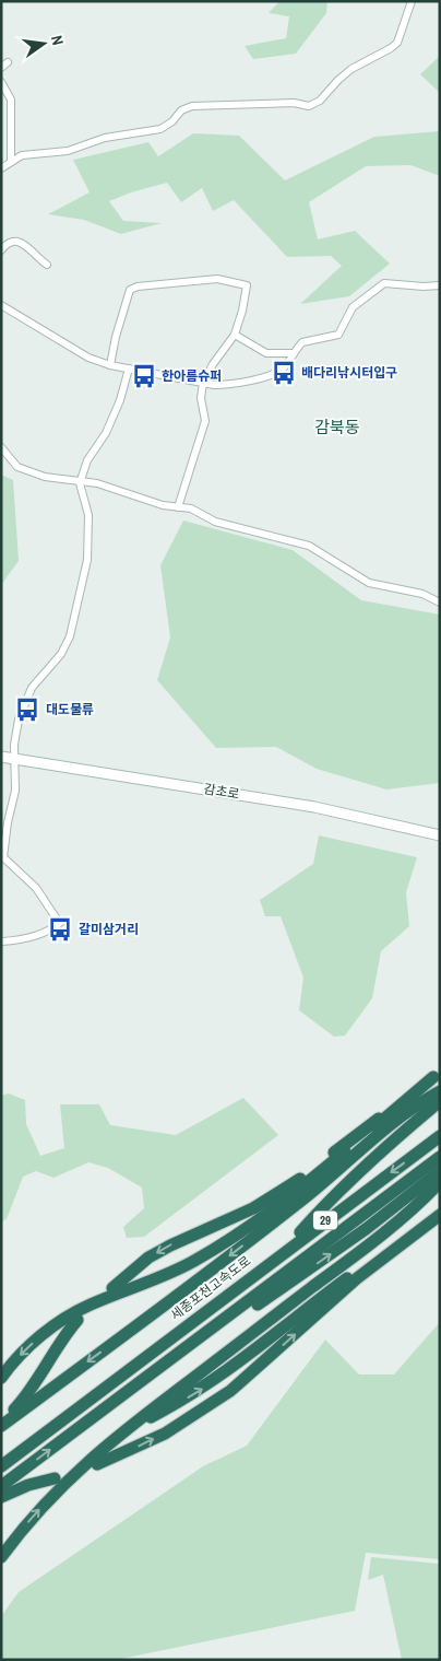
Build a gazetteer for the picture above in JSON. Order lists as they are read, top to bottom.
{
  "streets": {
    "highway": ["29", "세종포천고속도로"],
    "main road": ["감초로"]
  },
  "districts": ["감북동"],
  "places": {
    "bus stop": [
      "배다리낚시터입구",
      "한아름슈퍼",
      "대도물류",
      "갈미삼거리"
    ]
  },
  "north": "right"
}
